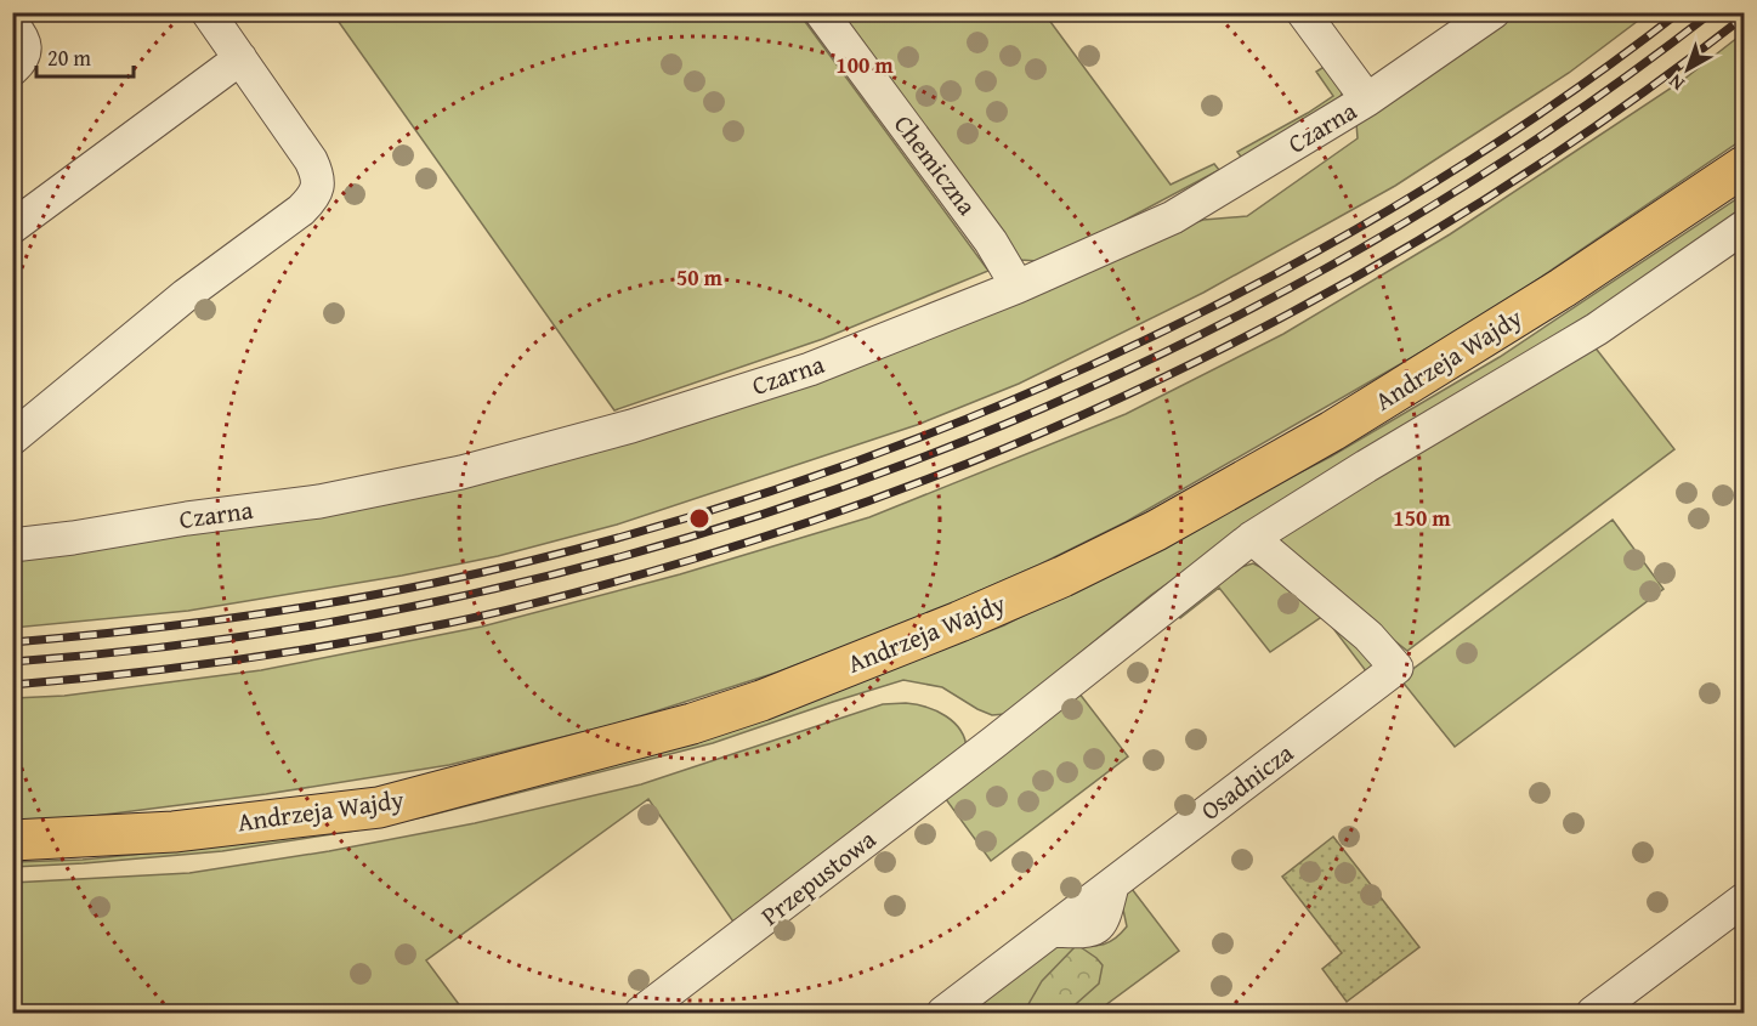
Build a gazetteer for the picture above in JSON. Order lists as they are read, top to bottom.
{
  "streets": {
    "main road": ["Andrzeja Wajdy"],
    "street": [
      "Czarna",
      "Chemiczna",
      "Osadnicza",
      "Przepustowa"
    ]
  },
  "crossings": [
    ["Czarna", "Chemiczna"],
    ["Osadnicza", "Przepustowa"]
  ],
  "scale_bar": "20 m",
  "north": "bottom left",
  "rings": ["100 m", "50 m", "150 m"]
}
